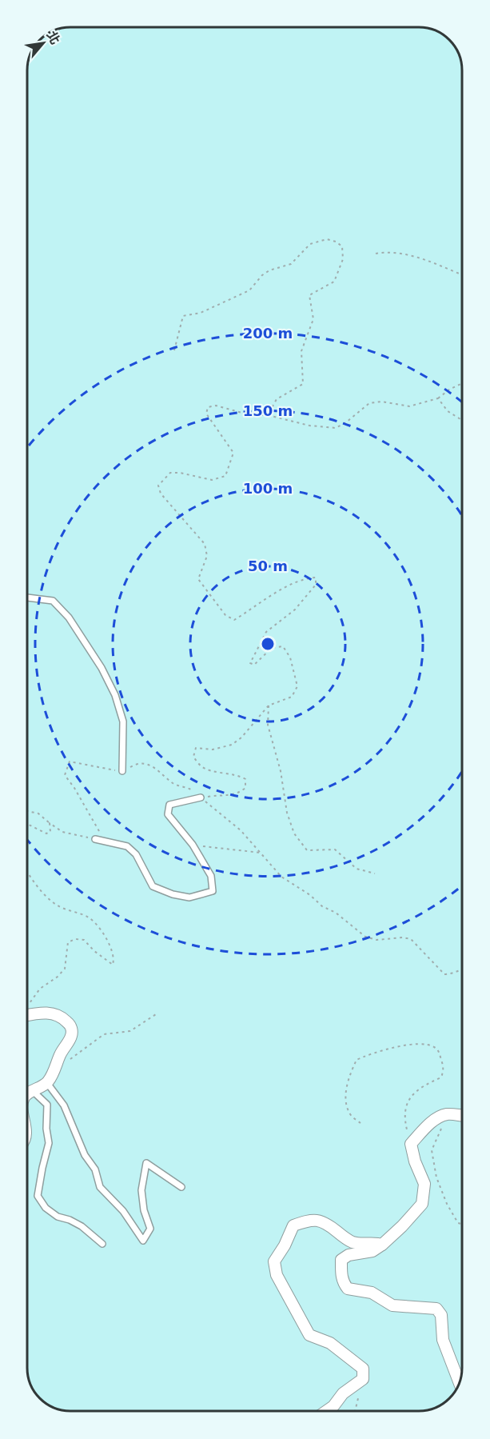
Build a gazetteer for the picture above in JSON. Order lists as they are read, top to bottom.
{
  "north": "top right",
  "rings": [
    "200 m",
    "150 m",
    "100 m",
    "50 m"
  ]
}
